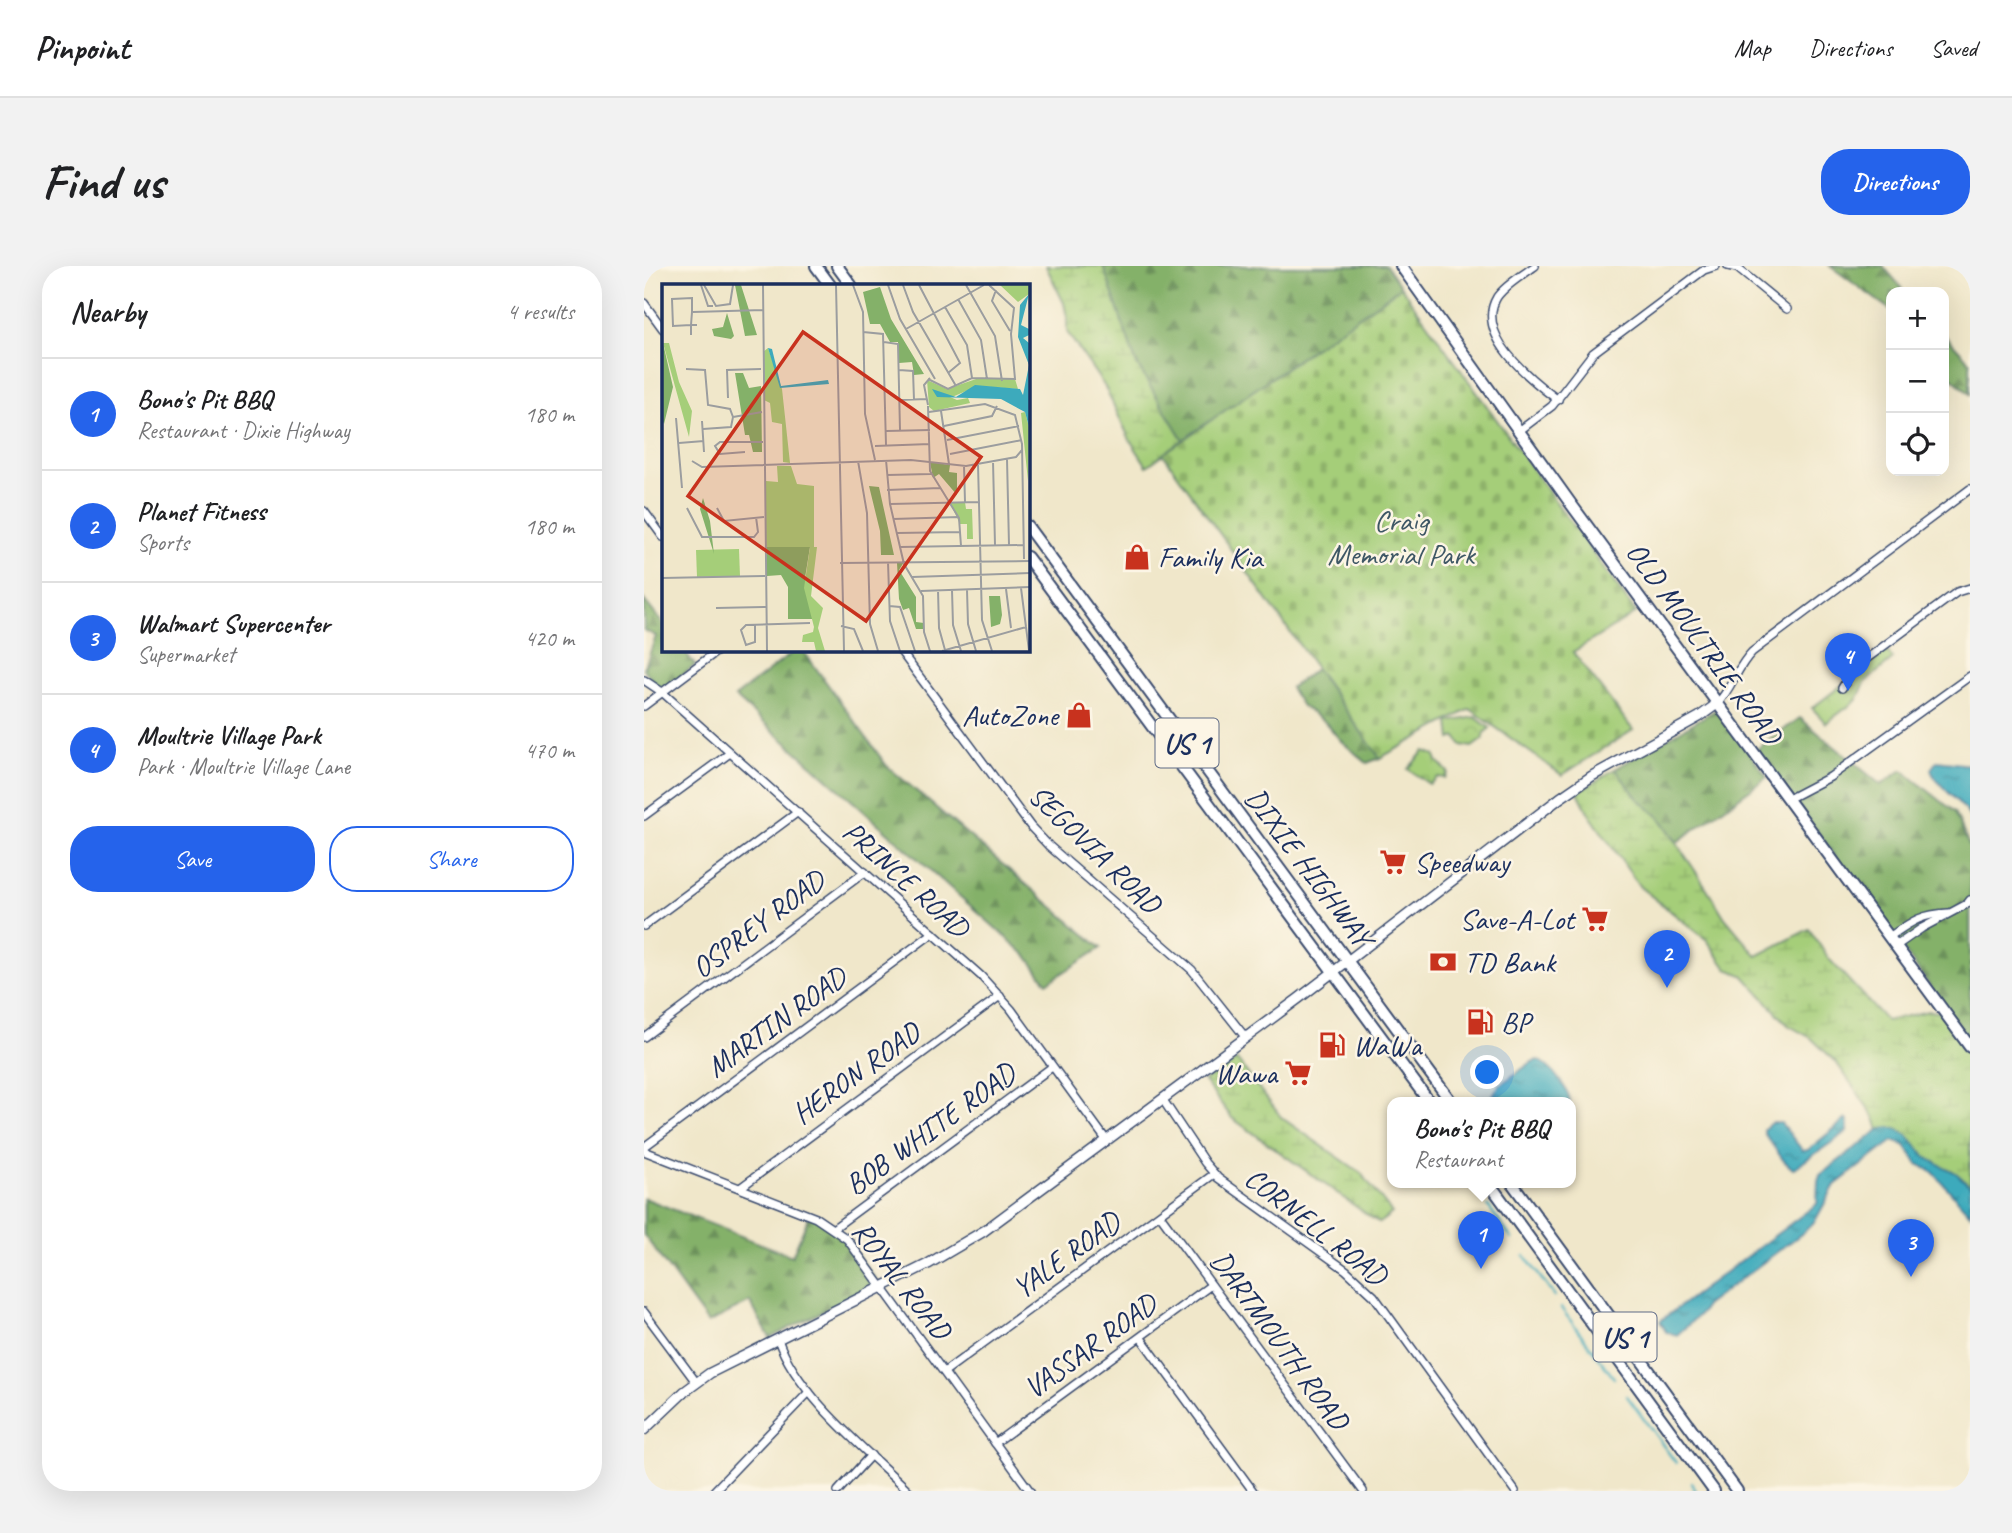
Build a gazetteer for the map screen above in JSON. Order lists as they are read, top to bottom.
{
  "streets": {
    "main road": ["OLD MOULTRIE ROAD", "US 1", "DIXIE HIGHWAY"],
    "street": [
      "SEGOVIA ROAD",
      "PRINCE ROAD",
      "OSPREY ROAD",
      "MARTIN ROAD",
      "HERON ROAD",
      "BOB WHITE ROAD",
      "CORNELL ROAD",
      "YALE ROAD",
      "ROYAL ROAD",
      "DARTMOUTH ROAD",
      "VASSAR ROAD"
    ]
  },
  "crossings": [
    ["US 1", "DIXIE HIGHWAY"],
    ["PRINCE ROAD", "OSPREY ROAD"],
    ["PRINCE ROAD", "MARTIN ROAD"],
    ["PRINCE ROAD", "HERON ROAD"],
    ["PRINCE ROAD", "BOB WHITE ROAD"],
    ["MARTIN ROAD", "ROYAL ROAD"],
    ["HERON ROAD", "ROYAL ROAD"],
    ["BOB WHITE ROAD", "ROYAL ROAD"],
    ["CORNELL ROAD", "YALE ROAD"],
    ["YALE ROAD", "ROYAL ROAD"],
    ["YALE ROAD", "DARTMOUTH ROAD"],
    ["ROYAL ROAD", "VASSAR ROAD"],
    ["DARTMOUTH ROAD", "VASSAR ROAD"]
  ],
  "parks": ["Craig Memorial Park"],
  "places": {
    "shop": ["Family Kia", "AutoZone"],
    "supermarket": ["Speedway", "Save-A-Lot", "Wawa"],
    "bank": ["TD Bank"],
    "fuel station": ["BP", "WaWa"]
  },
  "page": {
    "header": "Pinpoint",
    "nav": ["Map", "Directions", "Saved"],
    "buttons": [
      "Directions",
      ["Save", "Share"]
    ],
    "title": "Find us",
    "heading": ["Nearby", "4 results"],
    "map_buttons": ["+", "−"],
    "list": [
      {
        "mark": "1",
        "name": "Bono's Pit BBQ",
        "note": "Restaurant · Dixie Highway",
        "value": "180 m"
      },
      {
        "mark": "2",
        "name": "Planet Fitness",
        "note": "Sports",
        "value": "180 m"
      },
      {
        "mark": "3",
        "name": "Walmart Supercenter",
        "note": "Supermarket",
        "value": "420 m"
      },
      {
        "mark": "4",
        "name": "Moultrie Village Park",
        "note": "Park · Moultrie Village Lane",
        "value": "470 m"
      }
    ],
    "pins": [
      "4",
      "2",
      "1",
      "3"
    ],
    "popup": ["Bono's Pit BBQ", "Restaurant"]
  }
}
